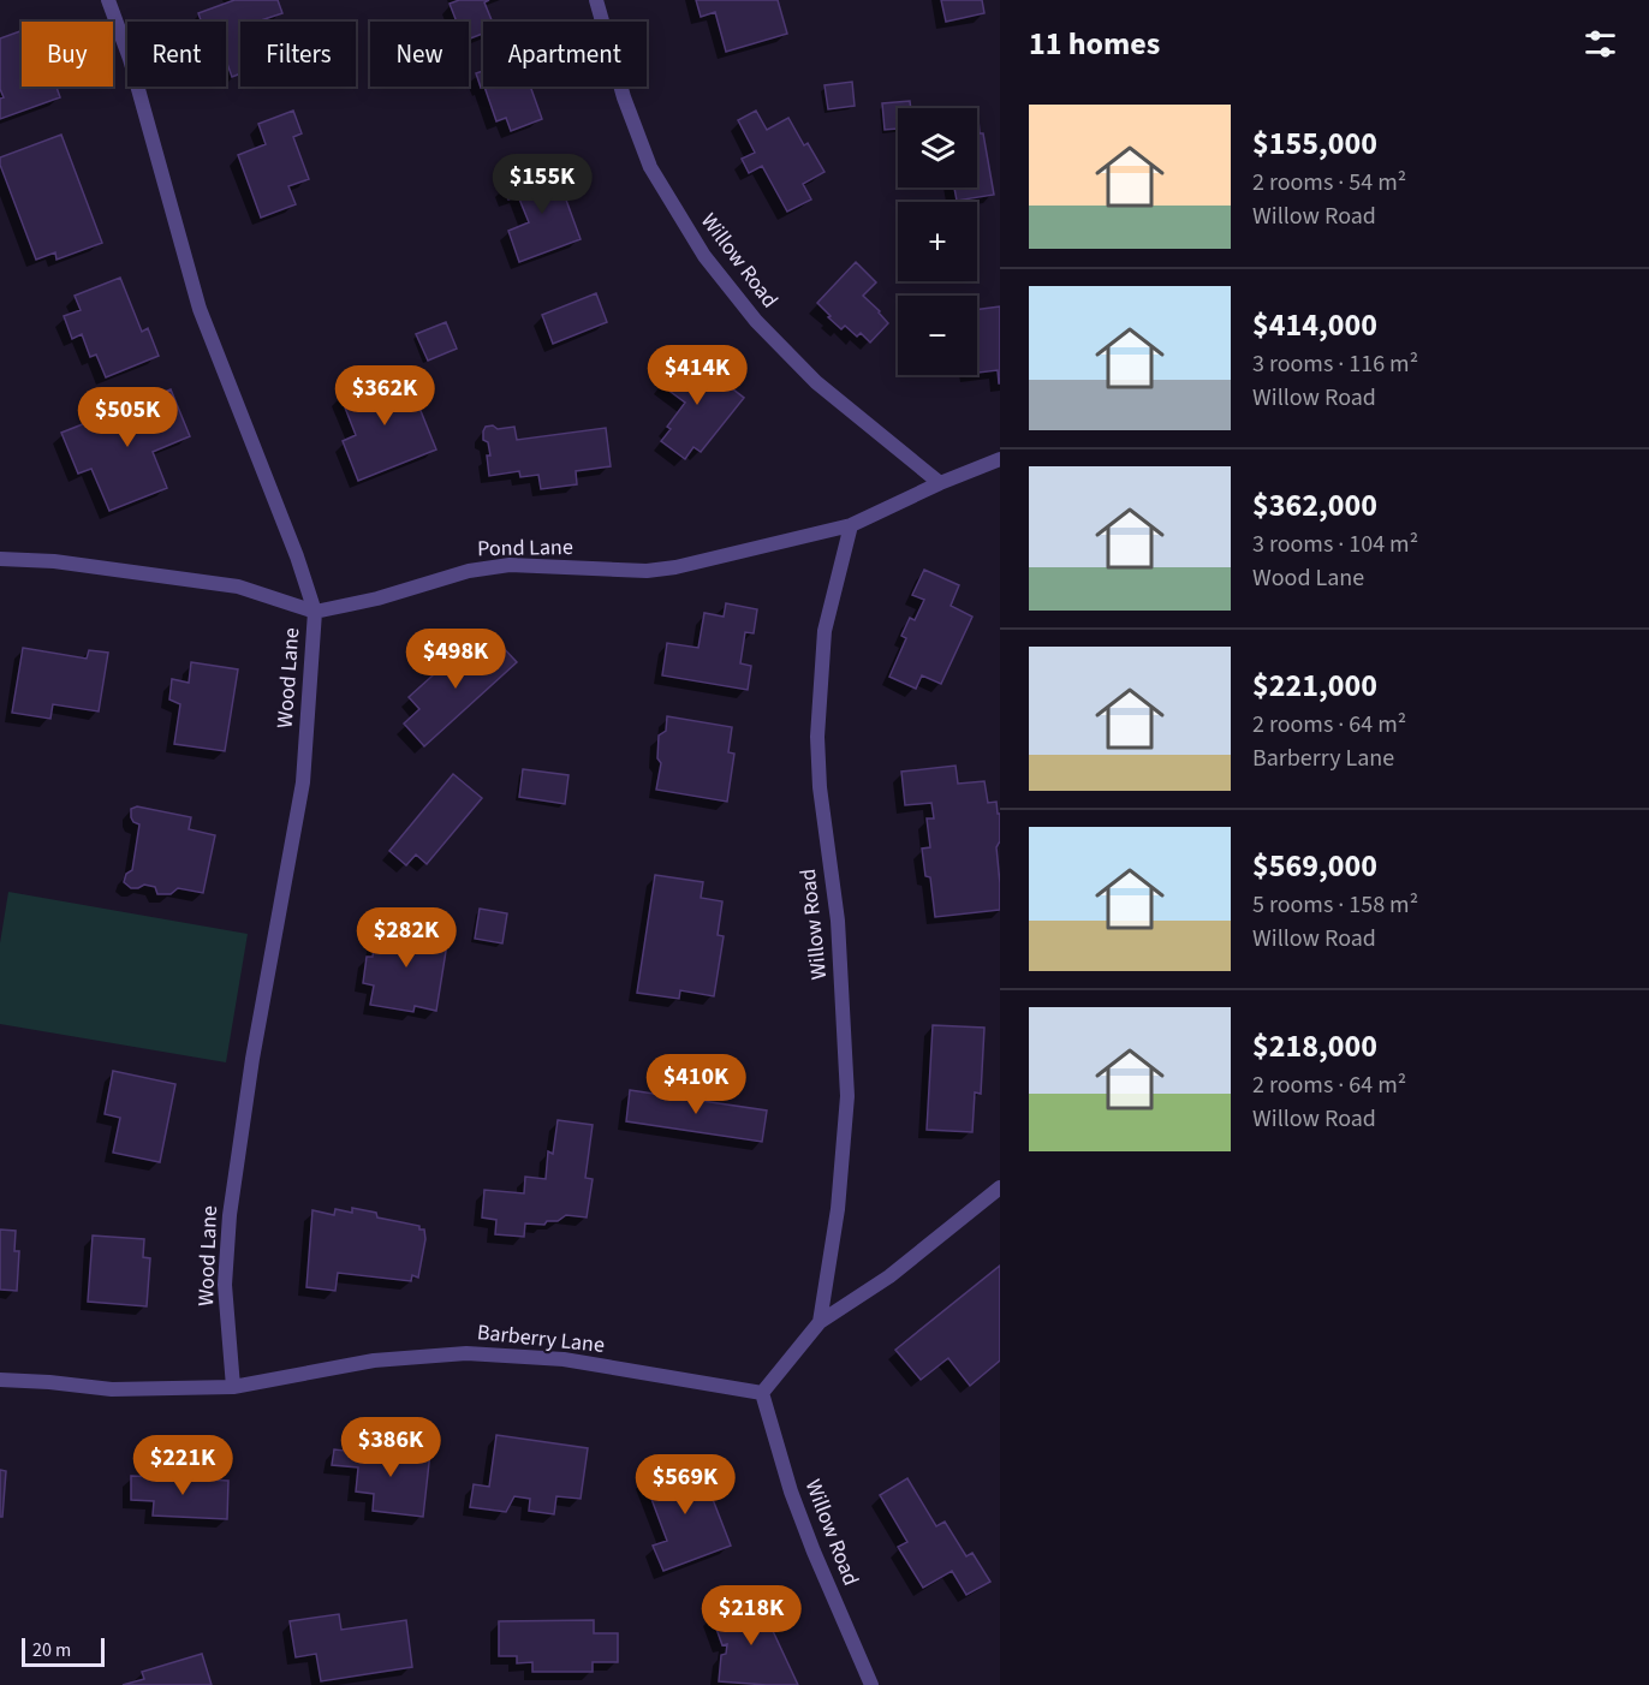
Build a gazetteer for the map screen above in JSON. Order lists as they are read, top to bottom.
{
  "streets": {
    "street": [
      "Willow Road",
      "Pond Lane",
      "Wood Lane",
      "Barberry Lane"
    ]
  },
  "crossings": [
    ["Willow Road", "Pond Lane"],
    ["Willow Road", "Barberry Lane"],
    ["Pond Lane", "Wood Lane"],
    ["Wood Lane", "Barberry Lane"]
  ],
  "scale_bar": "20 m",
  "page": {
    "heading": "11 homes",
    "chip": [
      "Buy",
      "Rent",
      "Filters",
      "New",
      "Apartment"
    ],
    "list": [
      {
        "name": "$155,000",
        "note": "2 rooms · 54 m² · Willow Road"
      },
      {
        "name": "$414,000",
        "note": "3 rooms · 116 m² · Willow Road"
      },
      {
        "name": "$362,000",
        "note": "3 rooms · 104 m² · Wood Lane"
      },
      {
        "name": "$221,000",
        "note": "2 rooms · 64 m² · Barberry Lane"
      },
      {
        "name": "$569,000",
        "note": "5 rooms · 158 m² · Willow Road"
      },
      {
        "name": "$218,000",
        "note": "2 rooms · 64 m² · Willow Road"
      }
    ],
    "map_buttons": ["+", "−"],
    "price": [
      "$155K",
      "$414K",
      "$362K",
      "$505K",
      "$498K",
      "$282K",
      "$410K",
      "$386K",
      "$221K",
      "$569K",
      "$218K"
    ],
    "scale": "20 m"
  }
}
